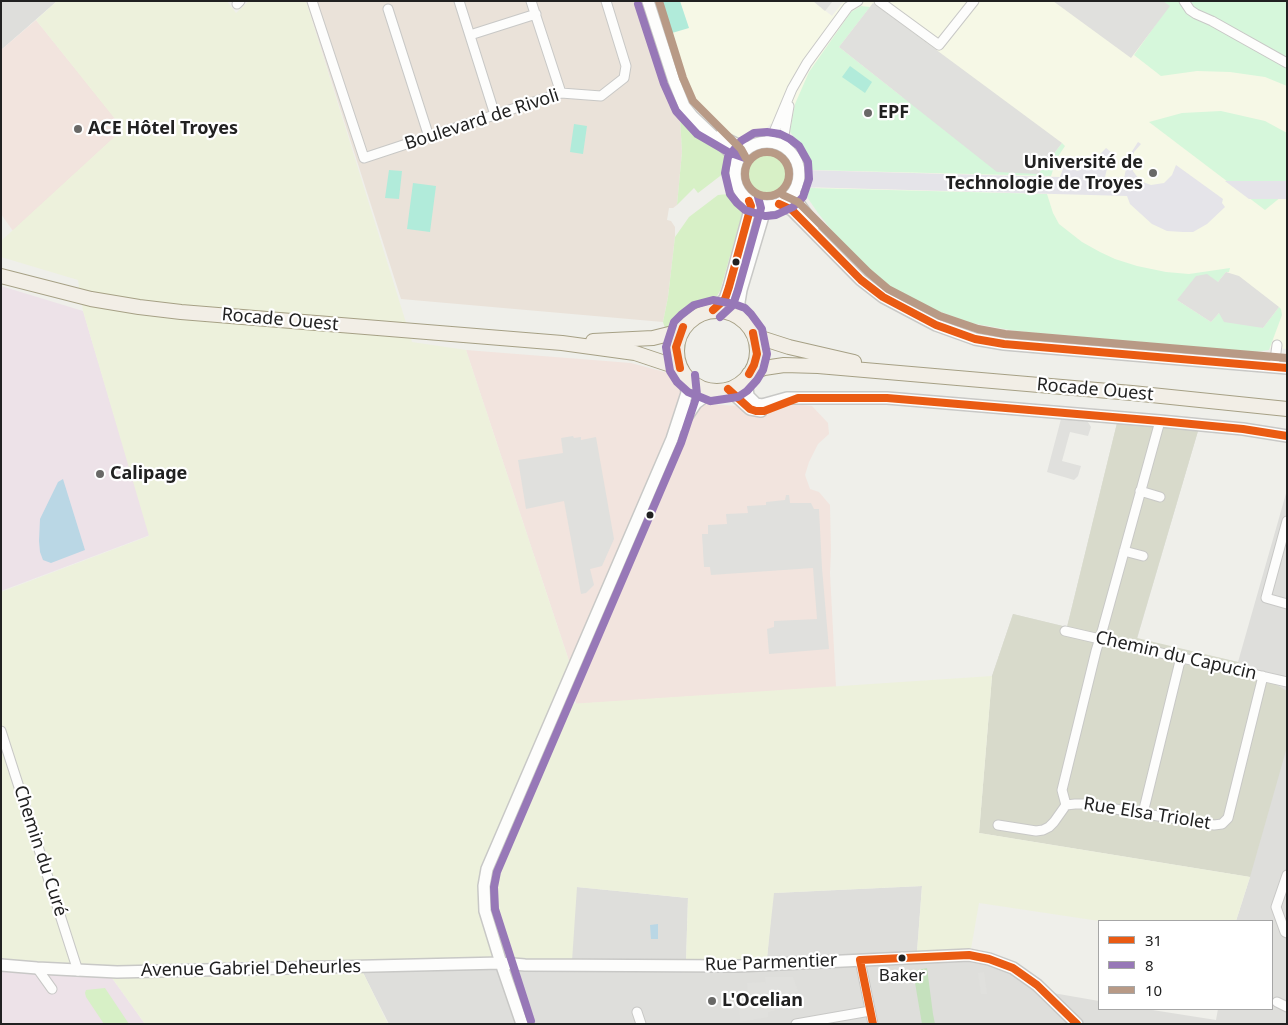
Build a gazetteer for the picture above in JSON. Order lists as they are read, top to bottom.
{
  "streets": {
    "main road": ["Rocade Ouest"],
    "street": [
      "Boulevard de Rivoli",
      "Chemin du Capucin",
      "Rue Elsa Triolet",
      "Chemin du Curé",
      "Rue Parmentier",
      "Avenue Gabriel Deheurles"
    ]
  },
  "crossings": [
    ["Chemin du Capucin", "Rue Elsa Triolet"],
    ["Chemin du Curé", "Avenue Gabriel Deheurles"],
    ["Rue Parmentier", "Avenue Gabriel Deheurles"]
  ],
  "places": [
    "EPF",
    "ACE Hôtel Troyes",
    "Université de Technologie de Troyes",
    "Calipage",
    "Baker",
    "L'Ocelian"
  ],
  "lines": ["transit line 10", "transit line 8", "transit line 31"],
  "legend": ["31", "8", "10"]
}
